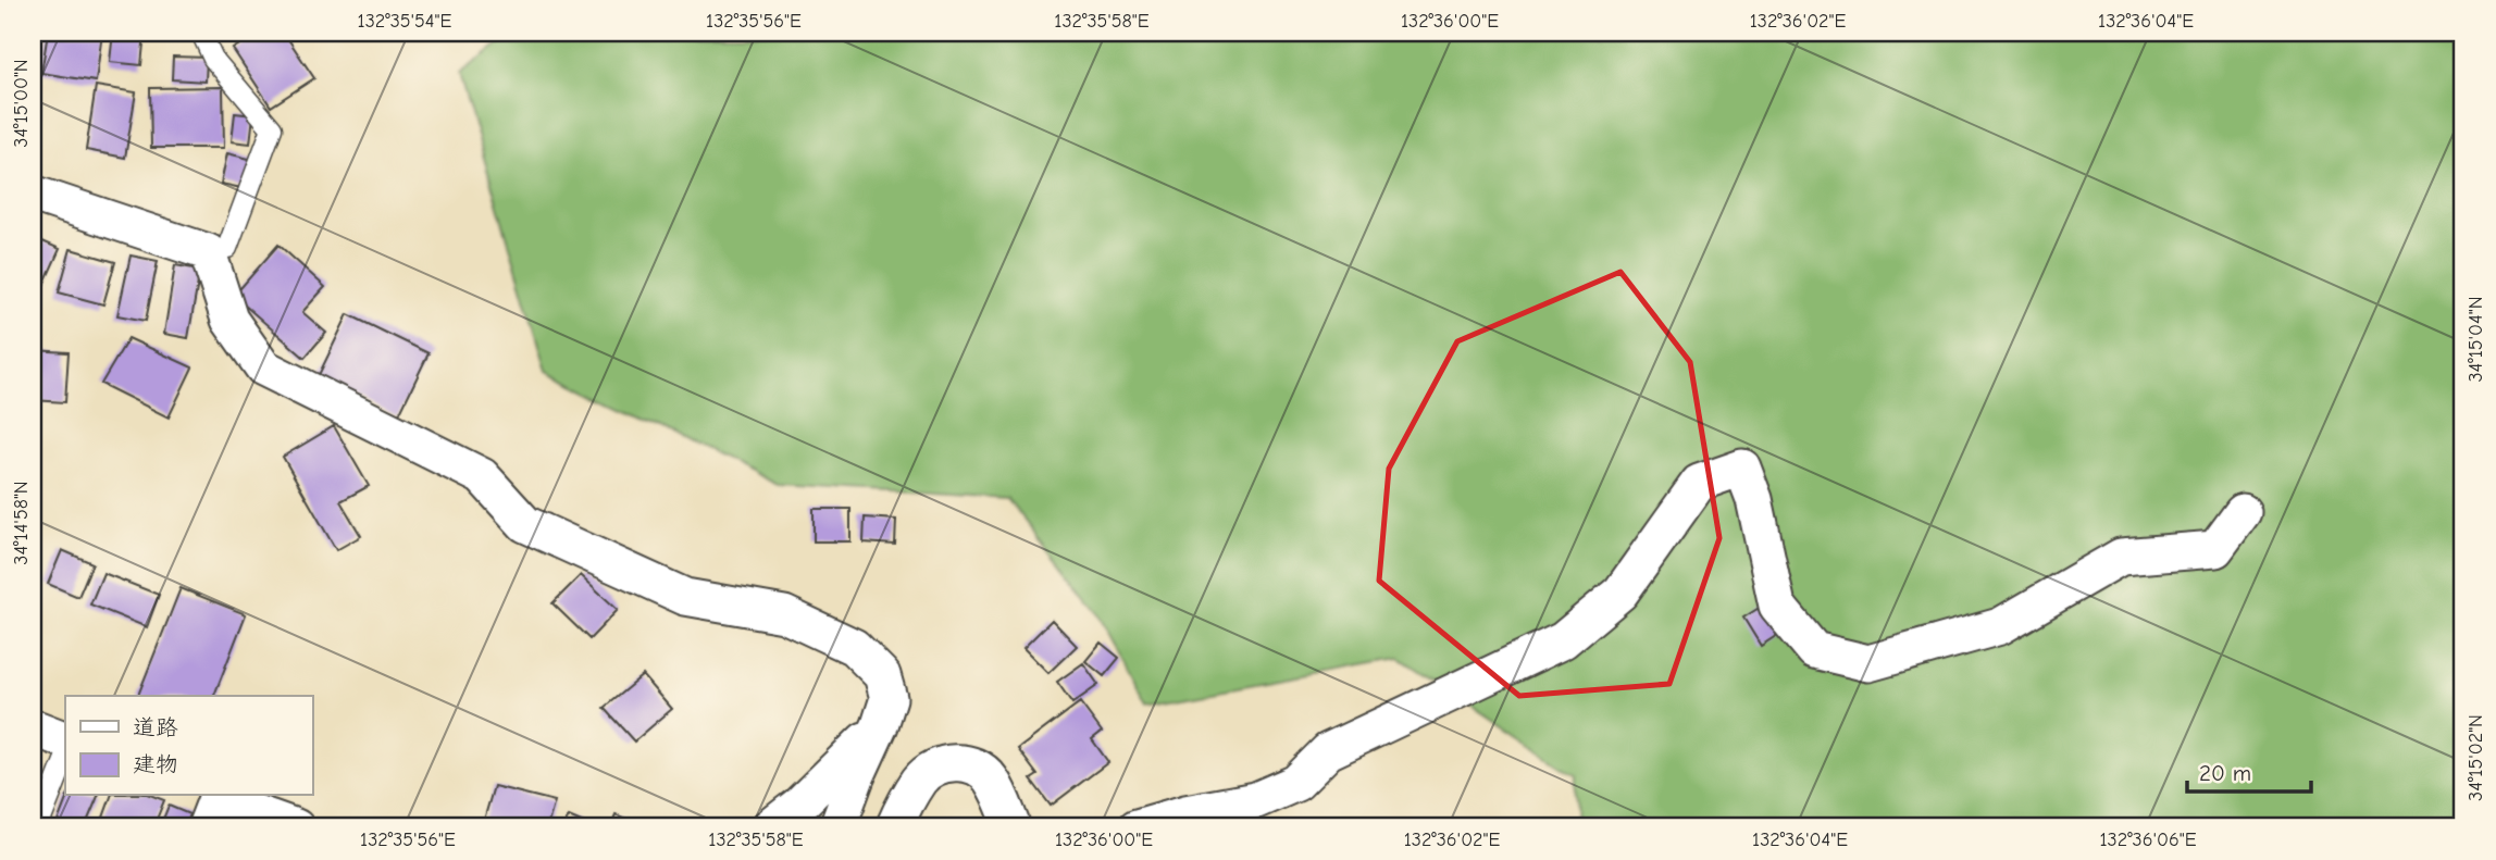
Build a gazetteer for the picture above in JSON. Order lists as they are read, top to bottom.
{
  "legend": ["道路", "建物"],
  "scale_bar": "20 m",
  "coordinates": [
    "132°35'54\"E",
    "132°35'56\"E",
    "132°35'58\"E",
    "132°36'00\"E",
    "132°36'02\"E",
    "132°36'04\"E",
    "34°15'00\"N",
    "34°15'04\"N",
    "34°14'58\"N",
    "34°15'02\"N",
    "132°36'06\"E"
  ]
}
